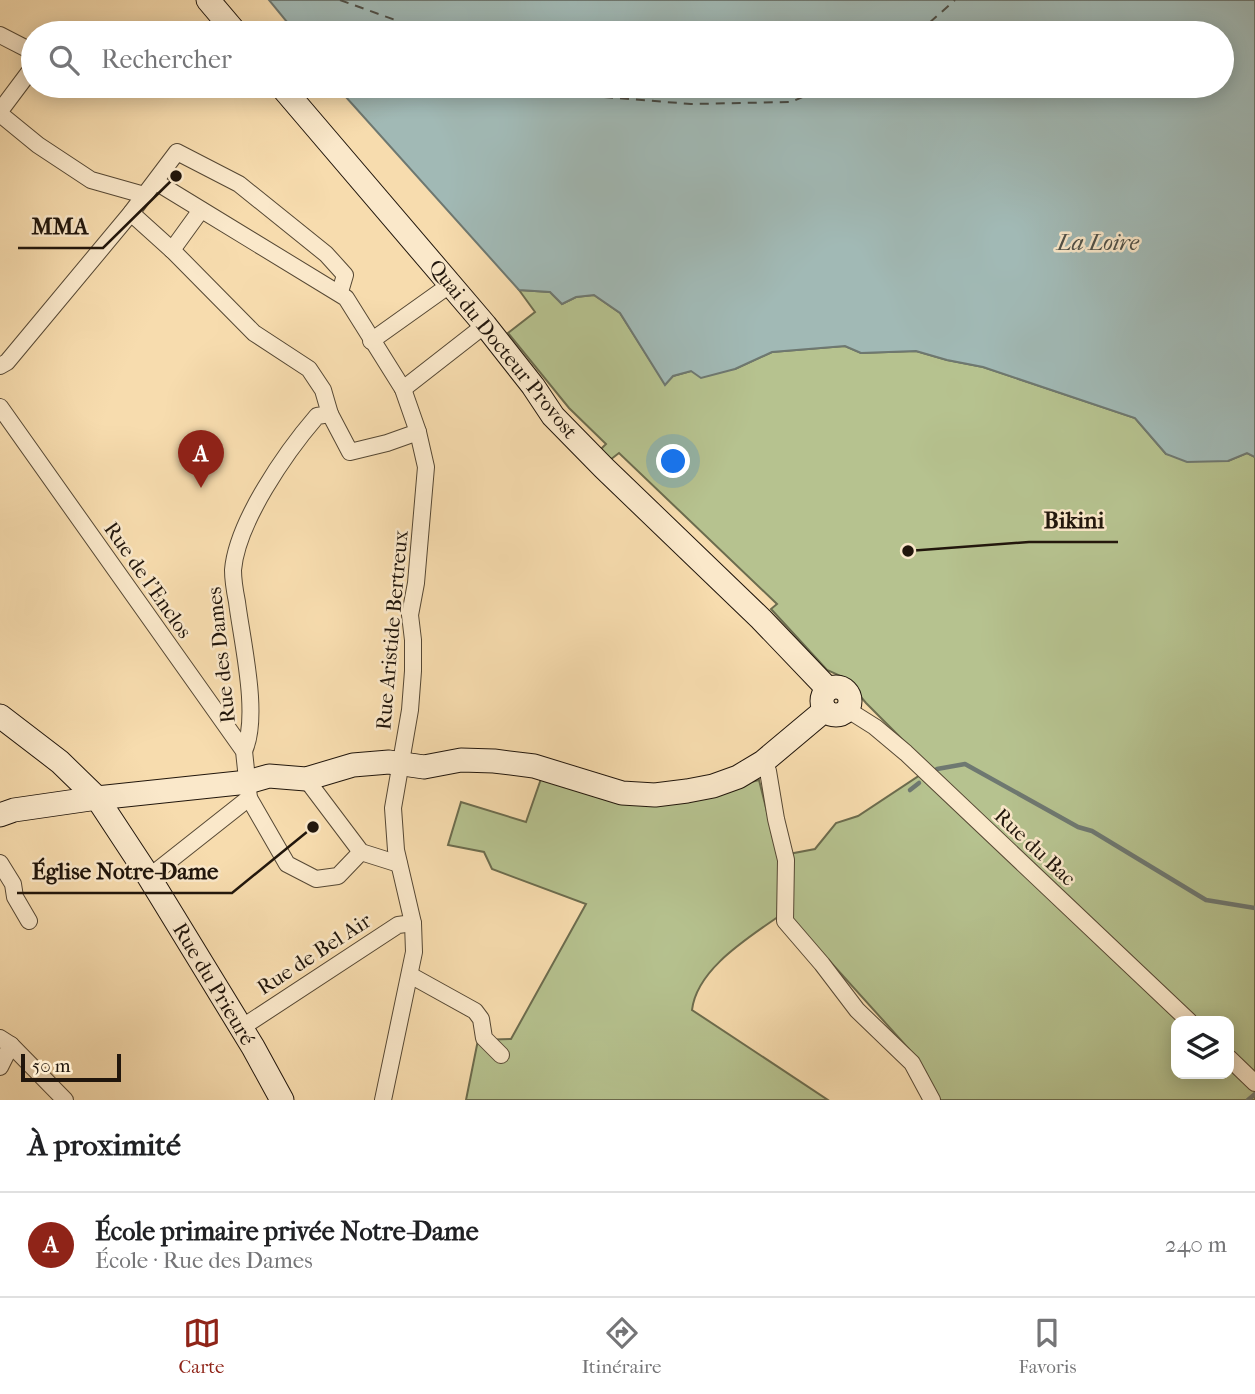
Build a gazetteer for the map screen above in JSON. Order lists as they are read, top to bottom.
{
  "streets": {
    "street": [
      "Quai du Docteur Provost",
      "Rue de l'Enclos",
      "Rue Aristide Bertreux",
      "Rue des Dames",
      "Rue du Bac",
      "Rue de Bel Air",
      "Rue du Prieuré"
    ]
  },
  "crossings": [
    ["Quai du Docteur Provost", "Rue du Bac"],
    ["Rue de l'Enclos", "Rue des Dames"],
    ["Rue Aristide Bertreux", "Rue de Bel Air"],
    ["Rue de Bel Air", "Rue du Prieuré"]
  ],
  "water": ["La Loire"],
  "places": ["MMA", "Bikini", "Église Notre-Dame"],
  "scale_bar": "50 m",
  "page": {
    "search": "Rechercher",
    "pins": "A",
    "scale": "50 m",
    "heading": "À proximité",
    "list": [
      {
        "mark": "A",
        "name": "École primaire privée Notre-Dame",
        "note": "École · Rue des Dames",
        "value": "240 m"
      }
    ],
    "nav": ["Carte", "Itinéraire", "Favoris"]
  }
}
